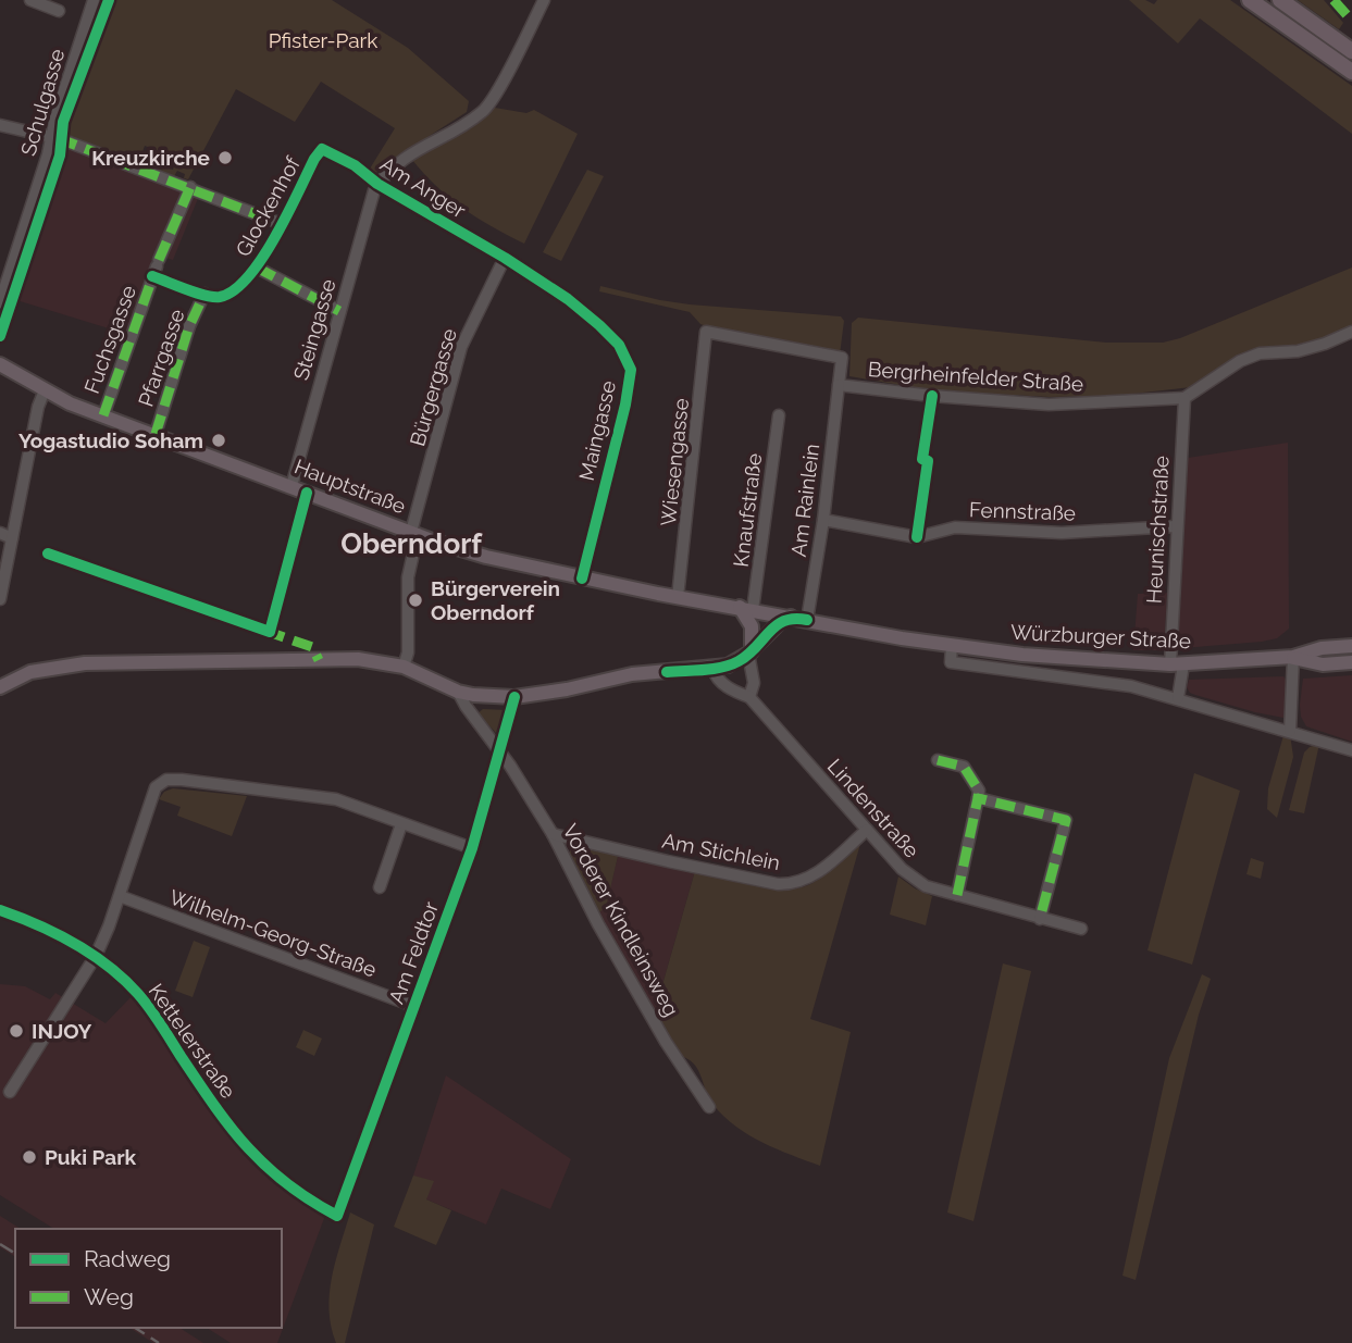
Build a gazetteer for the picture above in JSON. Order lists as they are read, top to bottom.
{
  "streets": {
    "main road": ["Hauptstraße", "Würzburger Straße"],
    "street": [
      "Schulgasse",
      "Am Anger",
      "Glockenhof",
      "Steingasse",
      "Fuchsgasse",
      "Pfarrgasse",
      "Bergrheinfelder Straße",
      "Bürgergasse",
      "Maingasse",
      "Wiesengasse",
      "Am Rainlein",
      "Knaufstraße",
      "Fennstraße",
      "Heunischstraße",
      "Lindenstraße",
      "Am Stichlein",
      "Vorderer Kindleinsweg",
      "Wilhelm-Georg-Straße",
      "Am Feldtor",
      "Kettelerstraße"
    ]
  },
  "crossings": [
    ["Am Anger", "Glockenhof"],
    ["Am Anger", "Steingasse"],
    ["Am Anger", "Bürgergasse"],
    ["Am Anger", "Maingasse"],
    ["Glockenhof", "Steingasse"],
    ["Glockenhof", "Fuchsgasse"],
    ["Glockenhof", "Pfarrgasse"],
    ["Steingasse", "Hauptstraße"],
    ["Fuchsgasse", "Pfarrgasse"],
    ["Fuchsgasse", "Hauptstraße"],
    ["Pfarrgasse", "Hauptstraße"],
    ["Bergrheinfelder Straße", "Wiesengasse"],
    ["Bergrheinfelder Straße", "Am Rainlein"],
    ["Bergrheinfelder Straße", "Heunischstraße"],
    ["Bürgergasse", "Maingasse"],
    ["Bürgergasse", "Hauptstraße"],
    ["Maingasse", "Hauptstraße"],
    ["Wiesengasse", "Hauptstraße"],
    ["Hauptstraße", "Knaufstraße"],
    ["Hauptstraße", "Würzburger Straße"],
    ["Am Rainlein", "Fennstraße"],
    ["Am Rainlein", "Würzburger Straße"],
    ["Fennstraße", "Heunischstraße"],
    ["Heunischstraße", "Würzburger Straße"],
    ["Lindenstraße", "Am Stichlein"],
    ["Am Stichlein", "Vorderer Kindleinsweg"],
    ["Vorderer Kindleinsweg", "Am Feldtor"],
    ["Wilhelm-Georg-Straße", "Am Feldtor"],
    ["Am Feldtor", "Kettelerstraße"]
  ],
  "districts": ["Oberndorf"],
  "parks": ["Pfister-Park"],
  "places": [
    "Kreuzkirche",
    "Yogastudio Soham",
    "Bürgerverein Oberndorf",
    "INJOY",
    "Puki Park"
  ],
  "legend": ["Radweg", "Weg"]
}
